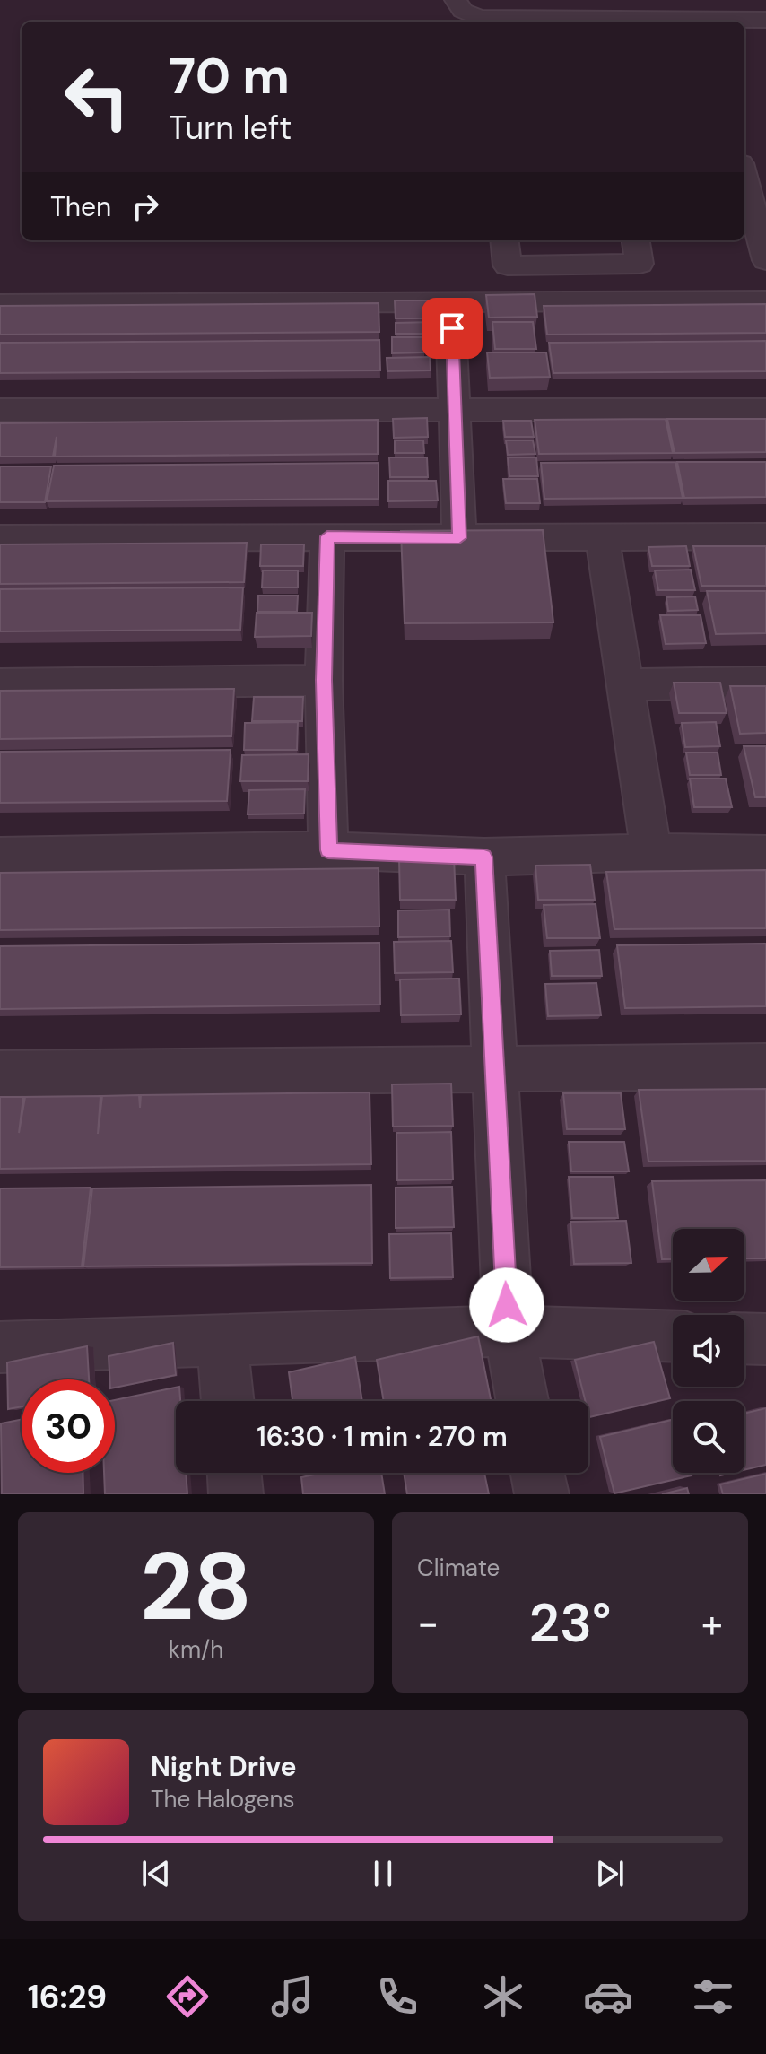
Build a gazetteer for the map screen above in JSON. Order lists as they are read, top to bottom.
{
  "north": "right",
  "page": {
    "turn": ["70 m", "Turn left"],
    "then": "Then",
    "limit": "30",
    "trip": "16:30 · 1 min · 270 m",
    "tile": [
      ["28", "km/h"],
      "Climate"
    ],
    "heat": ["−", "23°", "+"],
    "song": ["Night Drive", "The Halogens"],
    "tabs": "16:29"
  }
}
